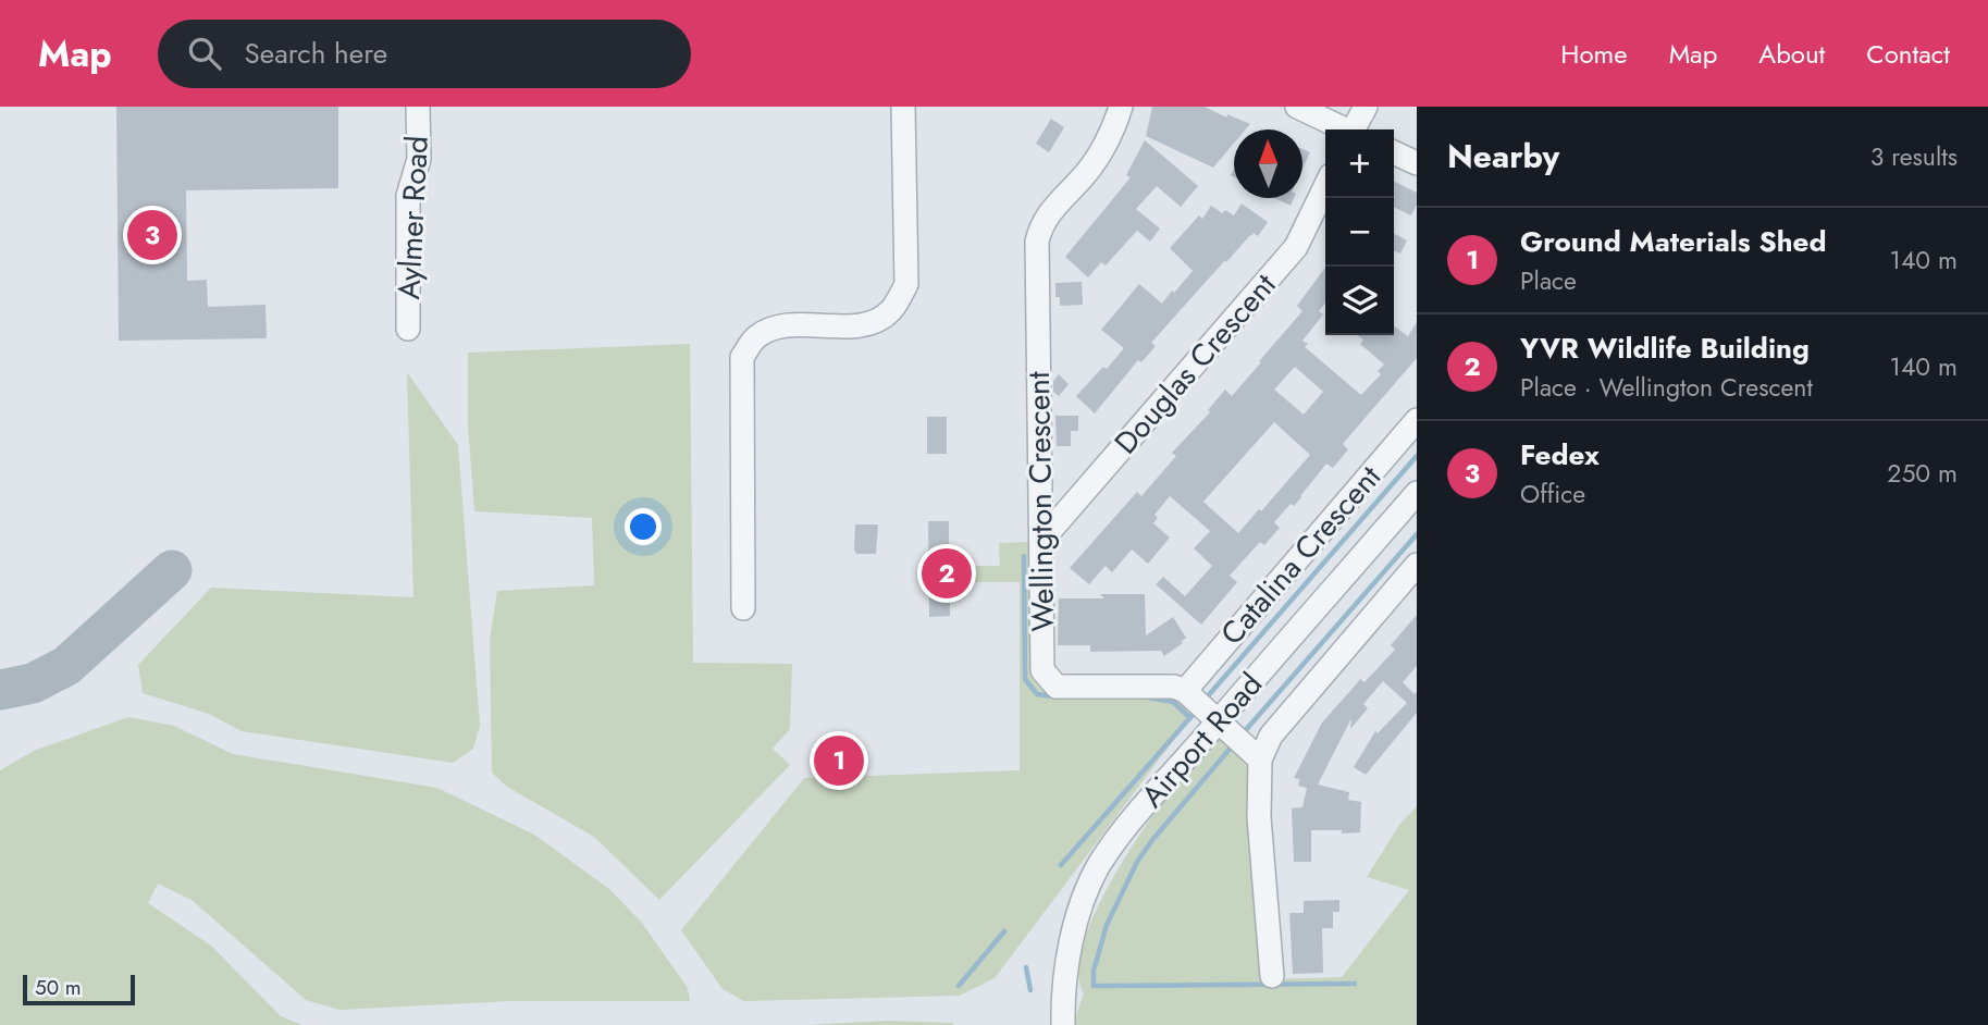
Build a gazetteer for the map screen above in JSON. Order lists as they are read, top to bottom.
{
  "streets": {
    "street": [
      "Aylmer Road",
      "Douglas Crescent",
      "Wellington Crescent",
      "Catalina Crescent",
      "Airport Road"
    ]
  },
  "crossings": [
    ["Douglas Crescent", "Wellington Crescent"],
    ["Wellington Crescent", "Catalina Crescent"]
  ],
  "scale_bar": "50 m",
  "north": "top",
  "page": {
    "header": "Map",
    "search": "Search here",
    "nav": [
      "Home",
      "Map",
      "About",
      "Contact"
    ],
    "heading": ["Nearby", "3 results"],
    "map_buttons": ["+", "−"],
    "pins": ["3", "2", "1"],
    "list": [
      {
        "mark": "1",
        "name": "Ground Materials Shed",
        "note": "Place",
        "value": "140 m"
      },
      {
        "mark": "2",
        "name": "YVR Wildlife Building",
        "note": "Place · Wellington Crescent",
        "value": "140 m"
      },
      {
        "mark": "3",
        "name": "Fedex",
        "note": "Office",
        "value": "250 m"
      }
    ],
    "scale": "50 m"
  }
}
